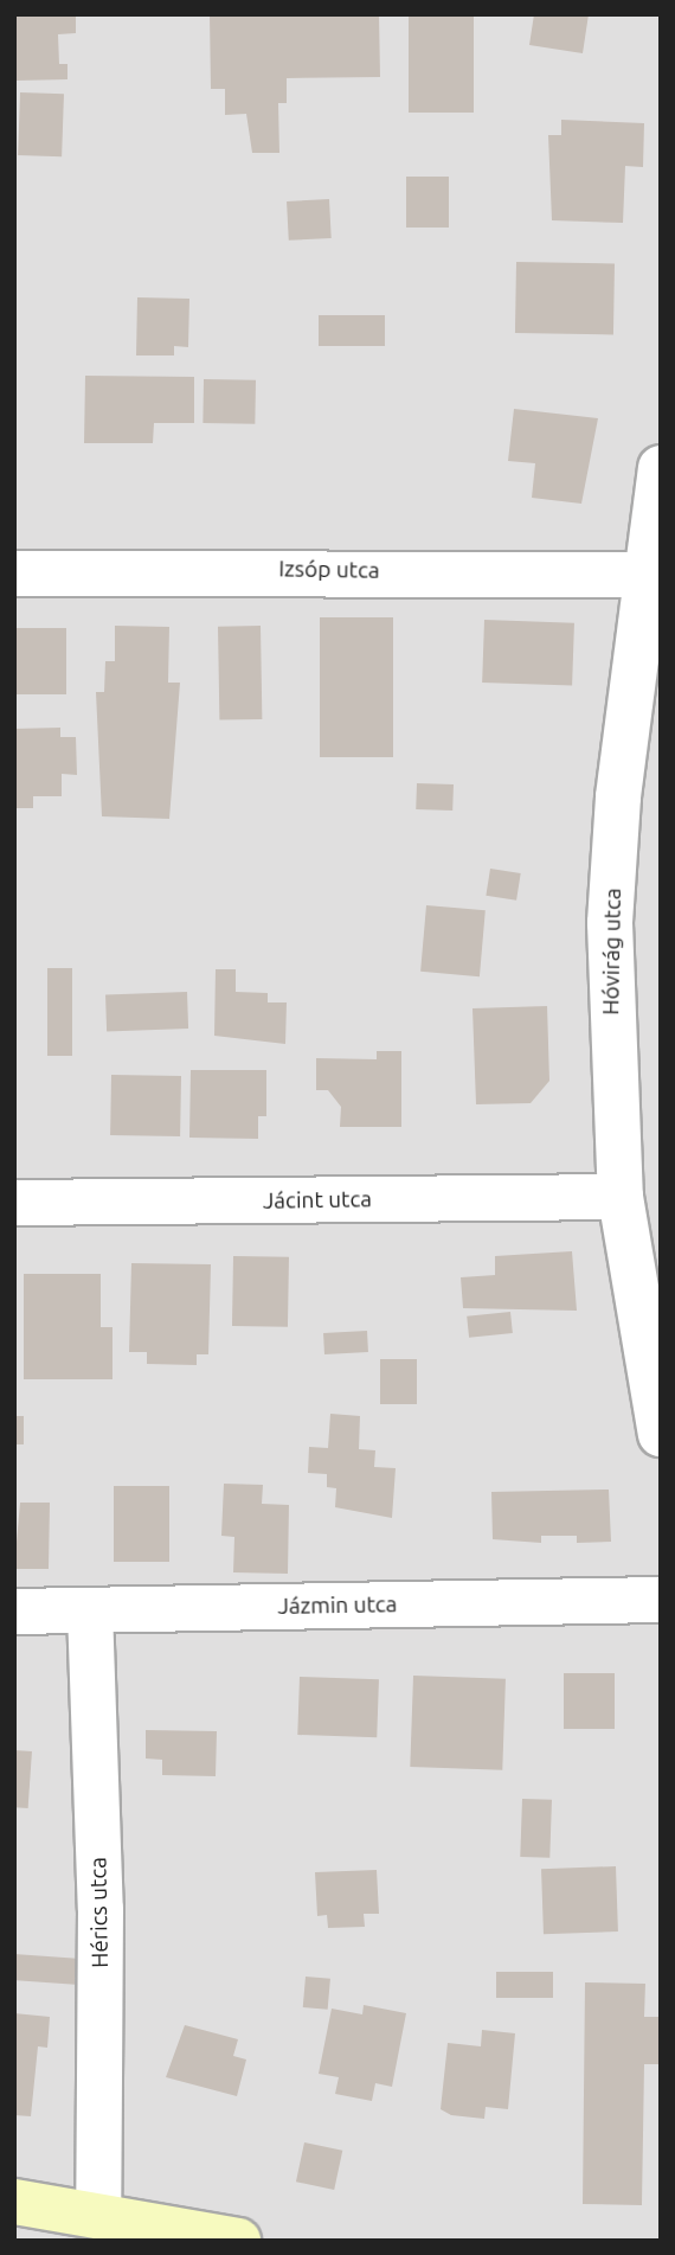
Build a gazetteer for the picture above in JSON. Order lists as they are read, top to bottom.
{
  "streets": {
    "street": [
      "Izsóp utca",
      "Hóvirág utca",
      "Jácint utca",
      "Jázmin utca",
      "Hérics utca"
    ]
  },
  "crossings": [
    ["Izsóp utca", "Hóvirág utca"],
    ["Hóvirág utca", "Jácint utca"],
    ["Jázmin utca", "Hérics utca"]
  ]
}
